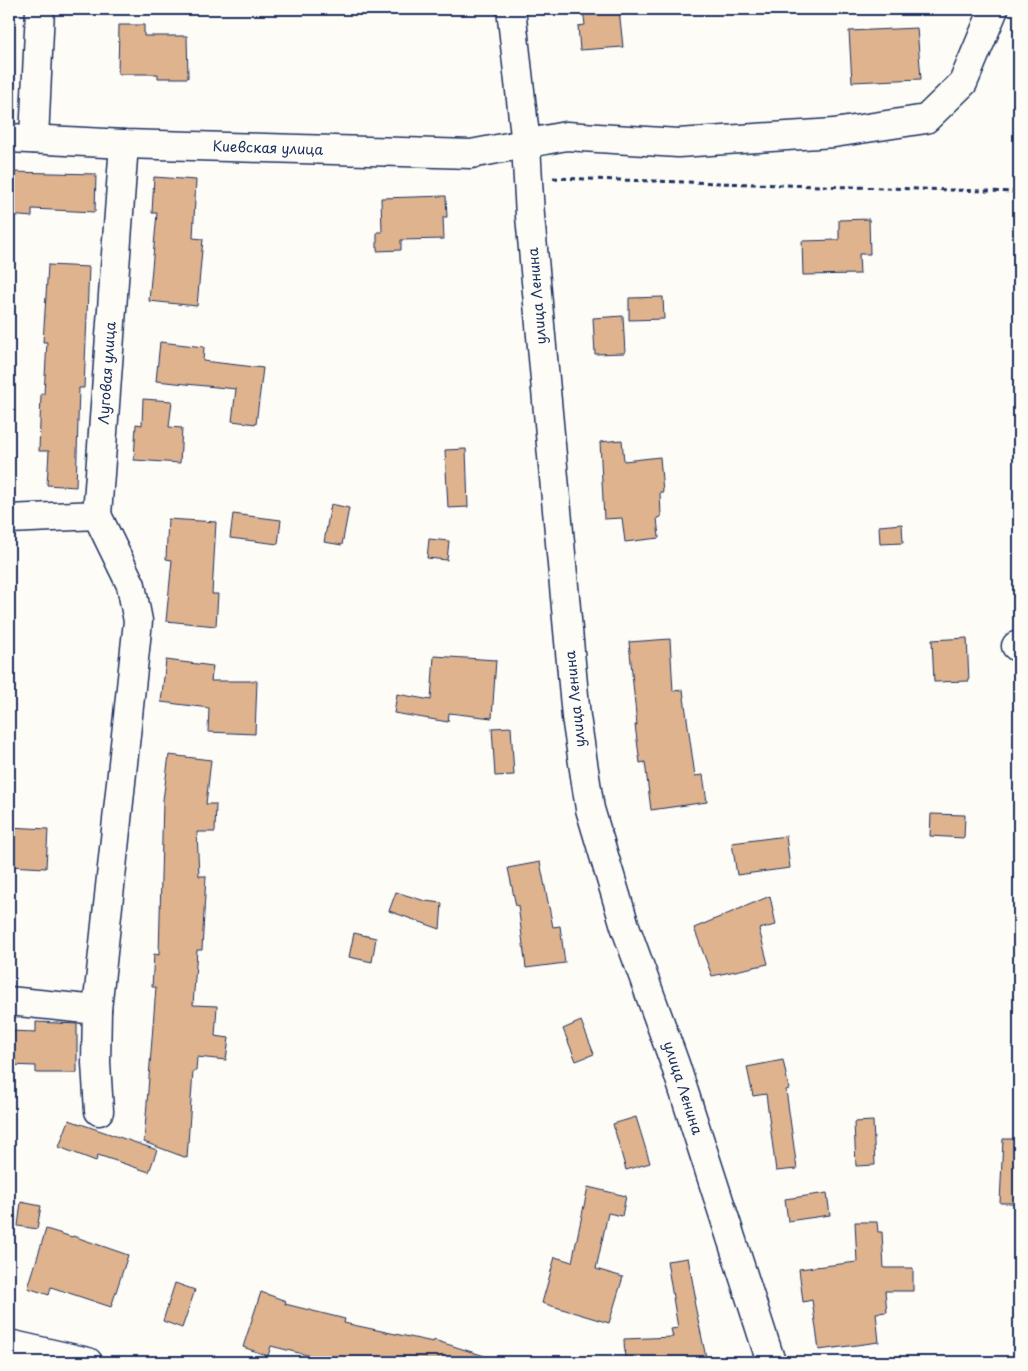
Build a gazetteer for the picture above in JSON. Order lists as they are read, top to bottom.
{
  "streets": {
    "street": ["Киевская улица", "улица Ленина", "Луговая улица"]
  },
  "crossings": [
    ["Киевская улица", "улица Ленина"],
    ["Киевская улица", "Луговая улица"]
  ]
}
